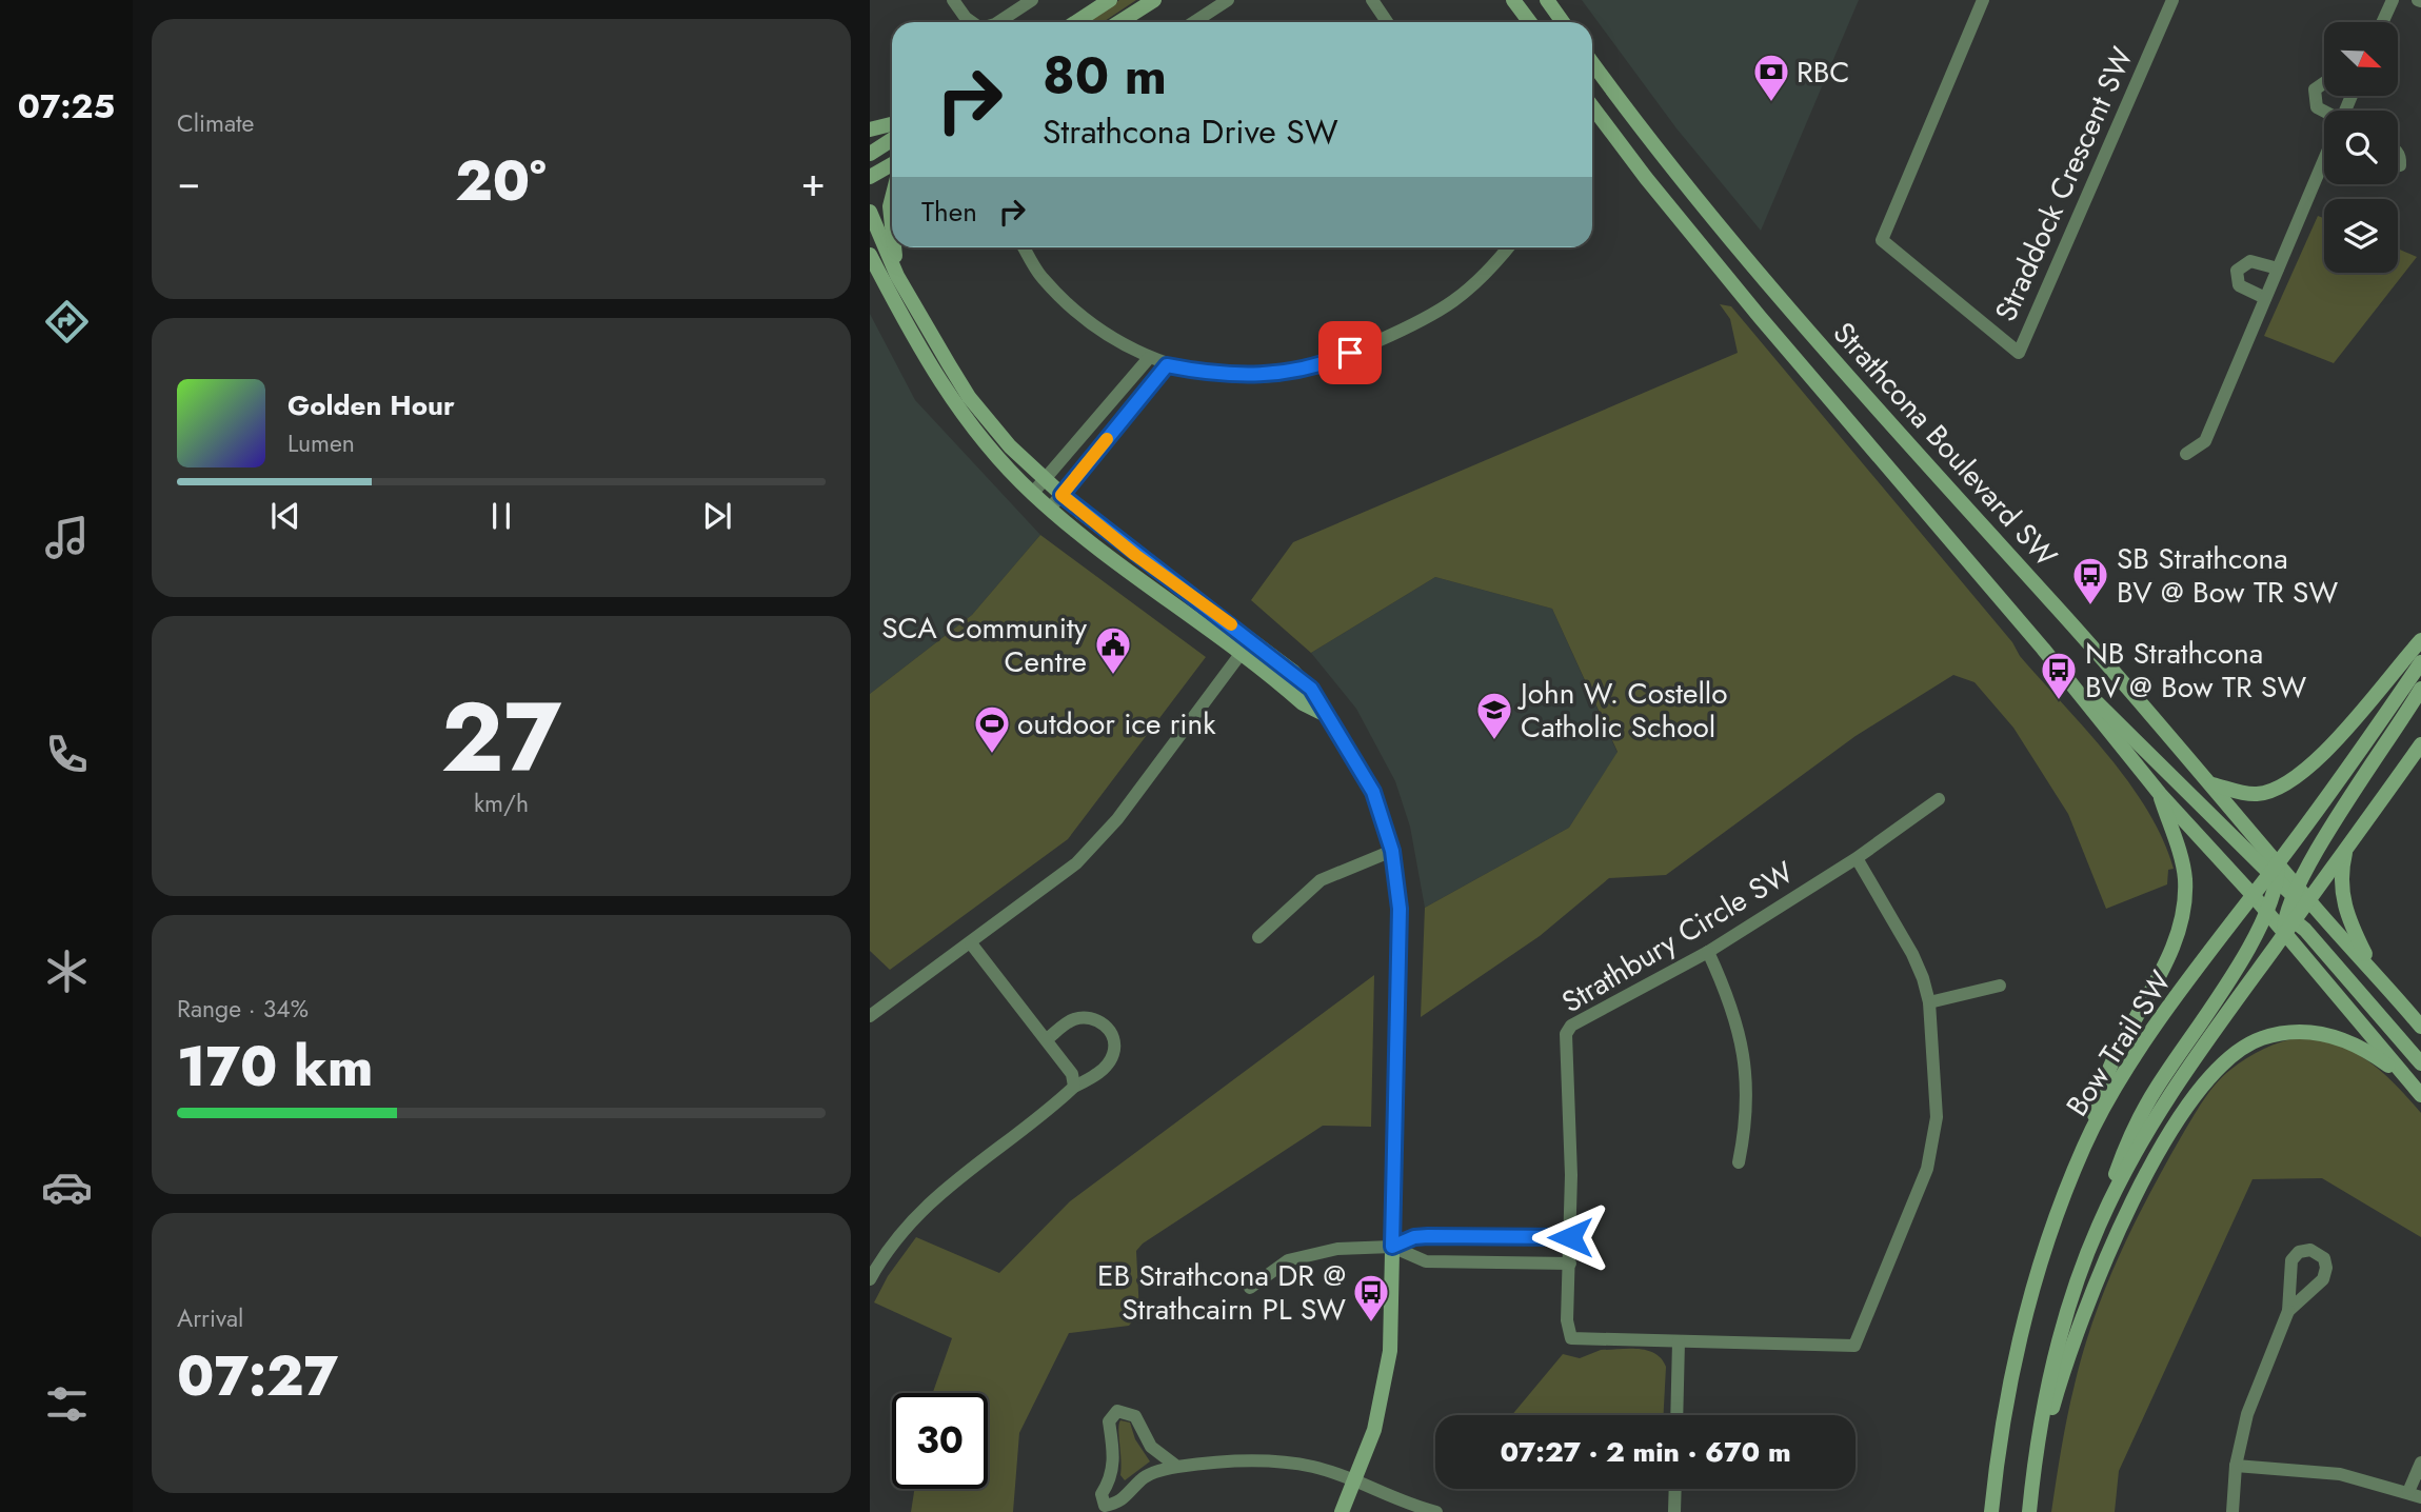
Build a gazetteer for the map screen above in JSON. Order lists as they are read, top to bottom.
{
  "streets": {
    "main road": ["Strathcona Boulevard SW", "Bow Trail SW"],
    "street": ["Straddock Crescent SW", "Strathbury Circle SW"]
  },
  "crossings": [
    ["Strathcona Boulevard SW", "Bow Trail SW"]
  ],
  "places": {
    "bank": ["RBC"],
    "bus stop": ["SB Strathcona BV @ Bow TR SW", "NB Strathcona BV @ Bow TR SW", "EB Strathcona DR @ Strathcairn PL SW"],
    "public building": ["SCA Community Centre"],
    "school or university": ["John W. Costello Catholic School"],
    "sports": ["outdoor ice rink"]
  },
  "north": "bottom right",
  "page": {
    "tabs": "07:25",
    "tile": [
      "Climate",
      ["27", "km/h"],
      ["Range · 34%", "170 km"],
      ["Arrival", "07:27"]
    ],
    "turn": ["80 m", "Strathcona Drive SW"],
    "heat": ["−", "20°", "+"],
    "then": "Then",
    "song": ["Golden Hour", "Lumen"],
    "limit": "30",
    "trip": "07:27 · 2 min · 670 m"
  }
}
